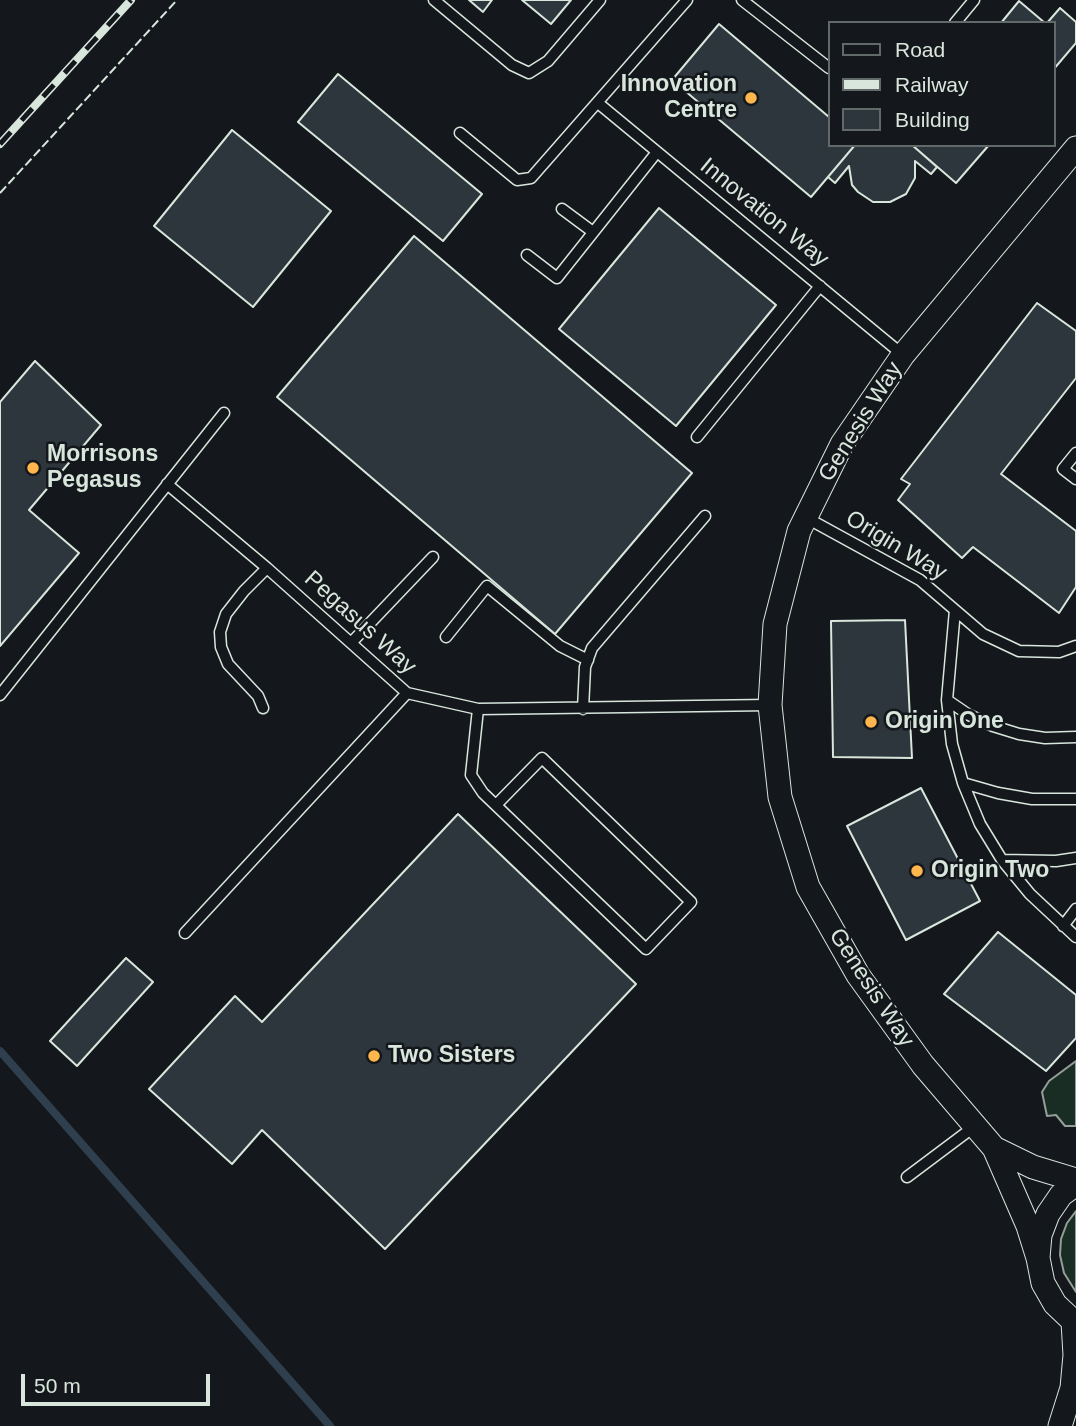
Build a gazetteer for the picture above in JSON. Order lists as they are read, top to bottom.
{
  "streets": {
    "street": ["Genesis Way"],
    "lane": ["Innovation Way", "Origin Way", "Pegasus Way"]
  },
  "crossings": [
    ["Innovation Way", "Genesis Way"],
    ["Genesis Way", "Origin Way"],
    ["Genesis Way", "Pegasus Way"]
  ],
  "places": [
    "Innovation Centre",
    "Morrisons Pegasus",
    "Origin One",
    "Origin Two",
    "Two Sisters"
  ],
  "legend": ["Road", "Railway", "Building"],
  "scale_bar": "50 m"
}
